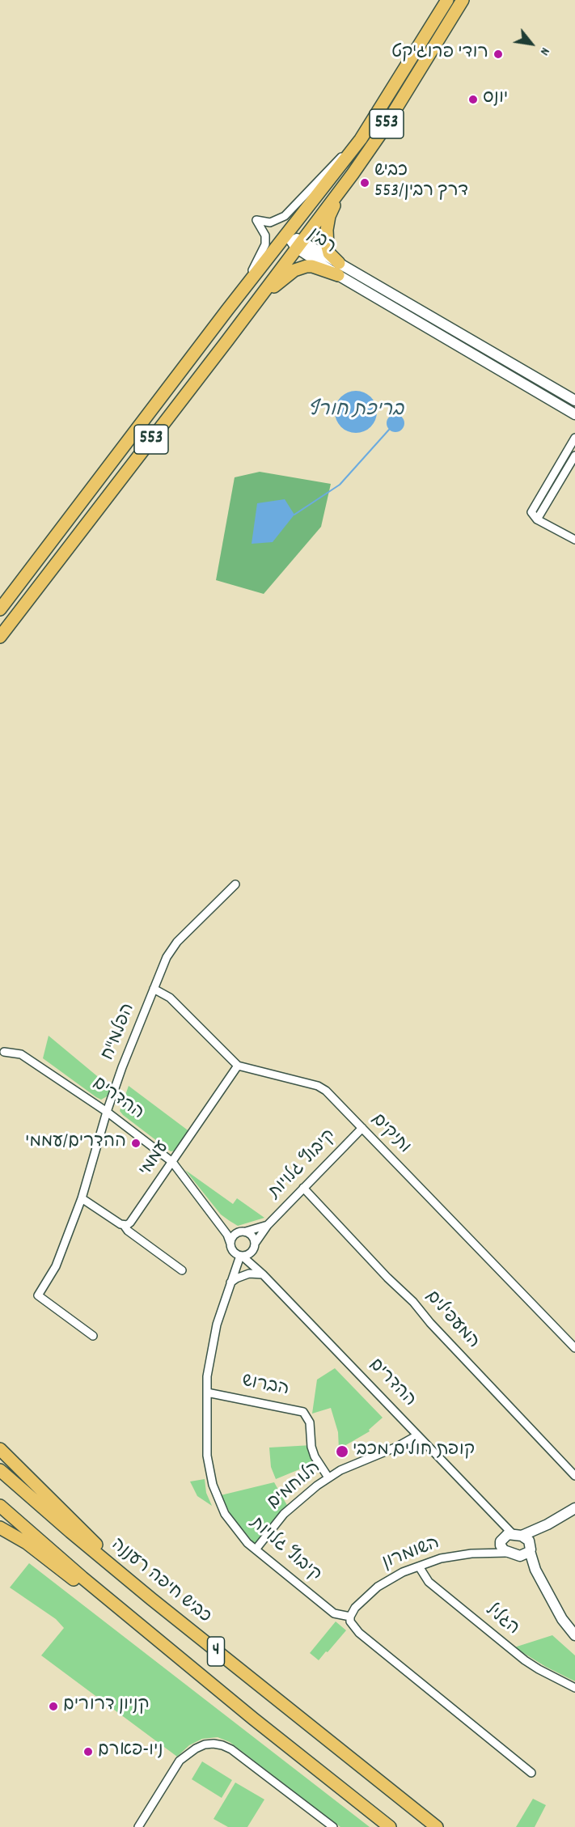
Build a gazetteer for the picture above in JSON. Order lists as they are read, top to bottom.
{
  "streets": {
    "main road": ["553", "כביש חיפה רעננה", "4"],
    "street": [
      "רבין",
      "הפלמ\"ח",
      "ההדרים",
      "ותיקים",
      "עממי",
      "קיבוץ גלויות",
      "המעפילים",
      "הברוש",
      "הלוחמים",
      "השומרון",
      "הגליל"
    ]
  },
  "crossings": [
    ["553", "רבין"],
    ["הפלמ\"ח", "ההדרים"],
    ["ההדרים", "עממי"],
    ["ההדרים", "קיבוץ גלויות"],
    ["ההדרים", "הלוחמים"],
    ["ההדרים", "השומרון"],
    ["ותיקים", "עממי"],
    ["ותיקים", "קיבוץ גלויות"],
    ["קיבוץ גלויות", "המעפילים"],
    ["קיבוץ גלויות", "הברוש"],
    ["קיבוץ גלויות", "הלוחמים"],
    ["קיבוץ גלויות", "השומרון"],
    ["הברוש", "הלוחמים"],
    ["השומרון", "הגליל"]
  ],
  "water": ["בריכת חורף"],
  "places": [
    "רודי פרוג'קט",
    "יונס",
    "כביש 553/דרך רבין",
    "ההדרים/עממי",
    "קופת חולים מכבי",
    "קניון דרורים",
    "ניו-פארם"
  ],
  "north": "bottom right"
}
